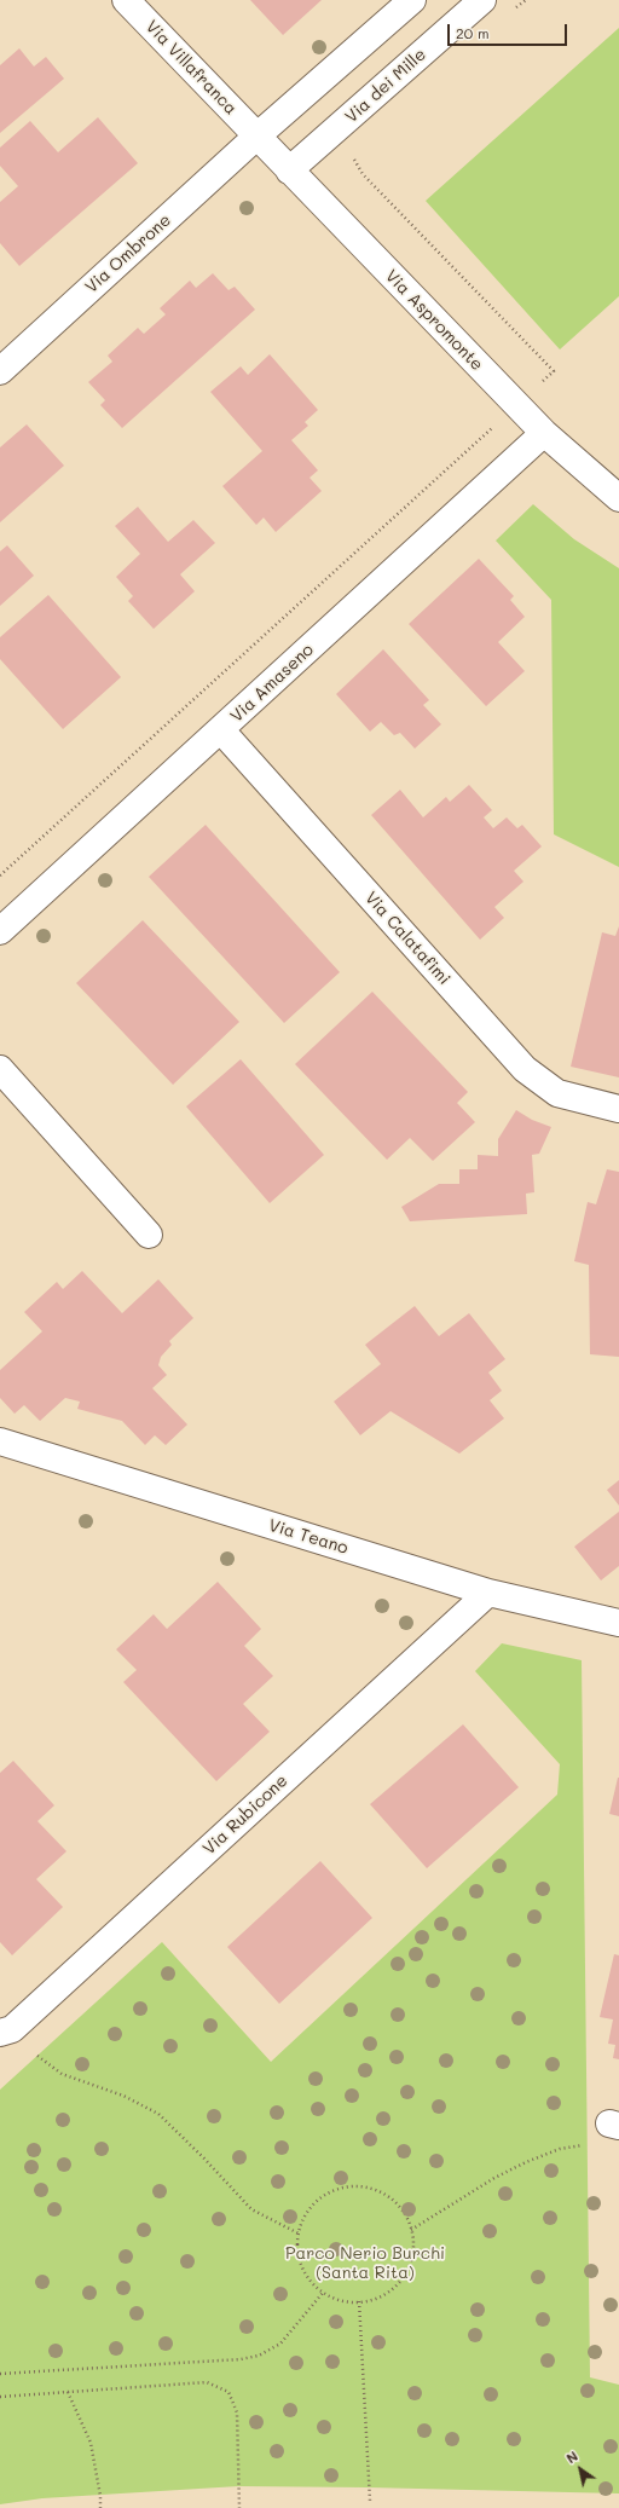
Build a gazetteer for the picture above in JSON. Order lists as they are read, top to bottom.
{
  "streets": {
    "street": [
      "Via Villafranca",
      "Via dei Mille",
      "Via Ombrone",
      "Via Aspromonte",
      "Via Amaseno",
      "Via Calatafimi",
      "Via Teano",
      "Via Rubicone"
    ]
  },
  "crossings": [
    ["Via Villafranca", "Via Ombrone"],
    ["Via Villafranca", "Via Aspromonte"],
    ["Via dei Mille", "Via Aspromonte"],
    ["Via Ombrone", "Via Aspromonte"],
    ["Via Aspromonte", "Via Amaseno"],
    ["Via Amaseno", "Via Calatafimi"],
    ["Via Teano", "Via Rubicone"]
  ],
  "parks": ["Parco Nerio Burchi (Santa Rita)"],
  "scale_bar": "20 m",
  "north": "top left"
}
